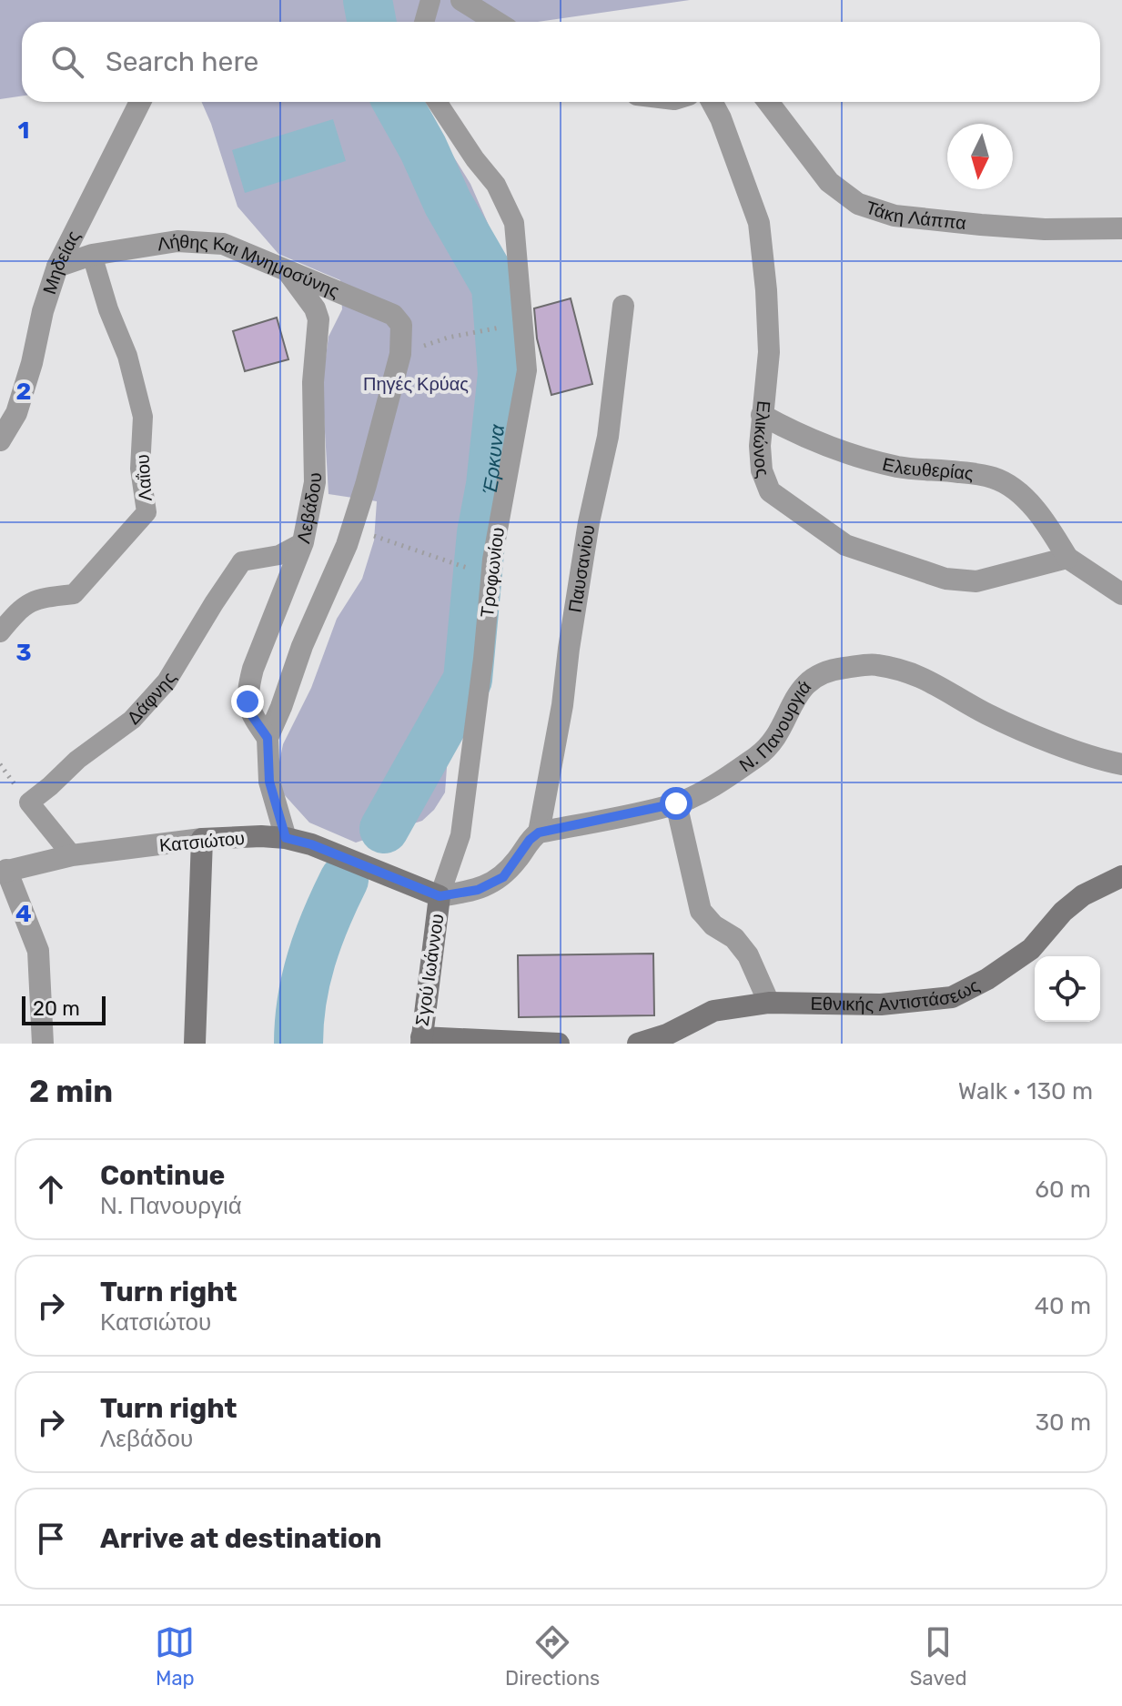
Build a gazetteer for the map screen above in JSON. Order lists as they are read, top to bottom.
{
  "streets": {
    "main road": ["Κατσιώτου", "Σγού Ιωάννου", "Εθνικής Αντιστάσεως"],
    "street": [
      "Τάκη Λάππα",
      "Μηδείας",
      "Λήθης Και Μνημοσύνης",
      "Ελικώνος",
      "Ελευθερίας",
      "Λαΐου",
      "Λεβάδου",
      "Παυσανίου",
      "Τροφωνίου",
      "Δάφνης",
      "Ν. Πανουργιά"
    ]
  },
  "crossings": [
    ["Μηδείας", "Λήθης Και Μνημοσύνης"],
    ["Λήθης Και Μνημοσύνης", "Λαΐου"],
    ["Λήθης Και Μνημοσύνης", "Λεβάδου"],
    ["Ελικώνος", "Ελευθερίας"],
    ["Λεβάδου", "Δάφνης"],
    ["Λεβάδου", "Κατσιώτου"],
    ["Παυσανίου", "Ν. Πανουργιά"],
    ["Τροφωνίου", "Κατσιώτου"],
    ["Τροφωνίου", "Σγού Ιωάννου"],
    ["Δάφνης", "Κατσιώτου"],
    ["Κατσιώτου", "Σγού Ιωάννου"]
  ],
  "water": ["Έρκυνα"],
  "parks": ["Πηγές Κρύας"],
  "scale_bar": "20 m",
  "north": "bottom",
  "page": {
    "search": "Search here",
    "scale": "20 m",
    "heading": ["2 min", "Walk · 130 m"],
    "list": [
      ["Continue", "Ν. Πανουργιά", "60 m"],
      ["Turn right", "Κατσιώτου", "40 m"],
      ["Turn right", "Λεβάδου", "30 m"],
      "Arrive at destination"
    ],
    "nav": ["Map", "Directions", "Saved"]
  },
  "grid": {
    "rows": [
      "1",
      "2",
      "3",
      "4"
    ]
  }
}
